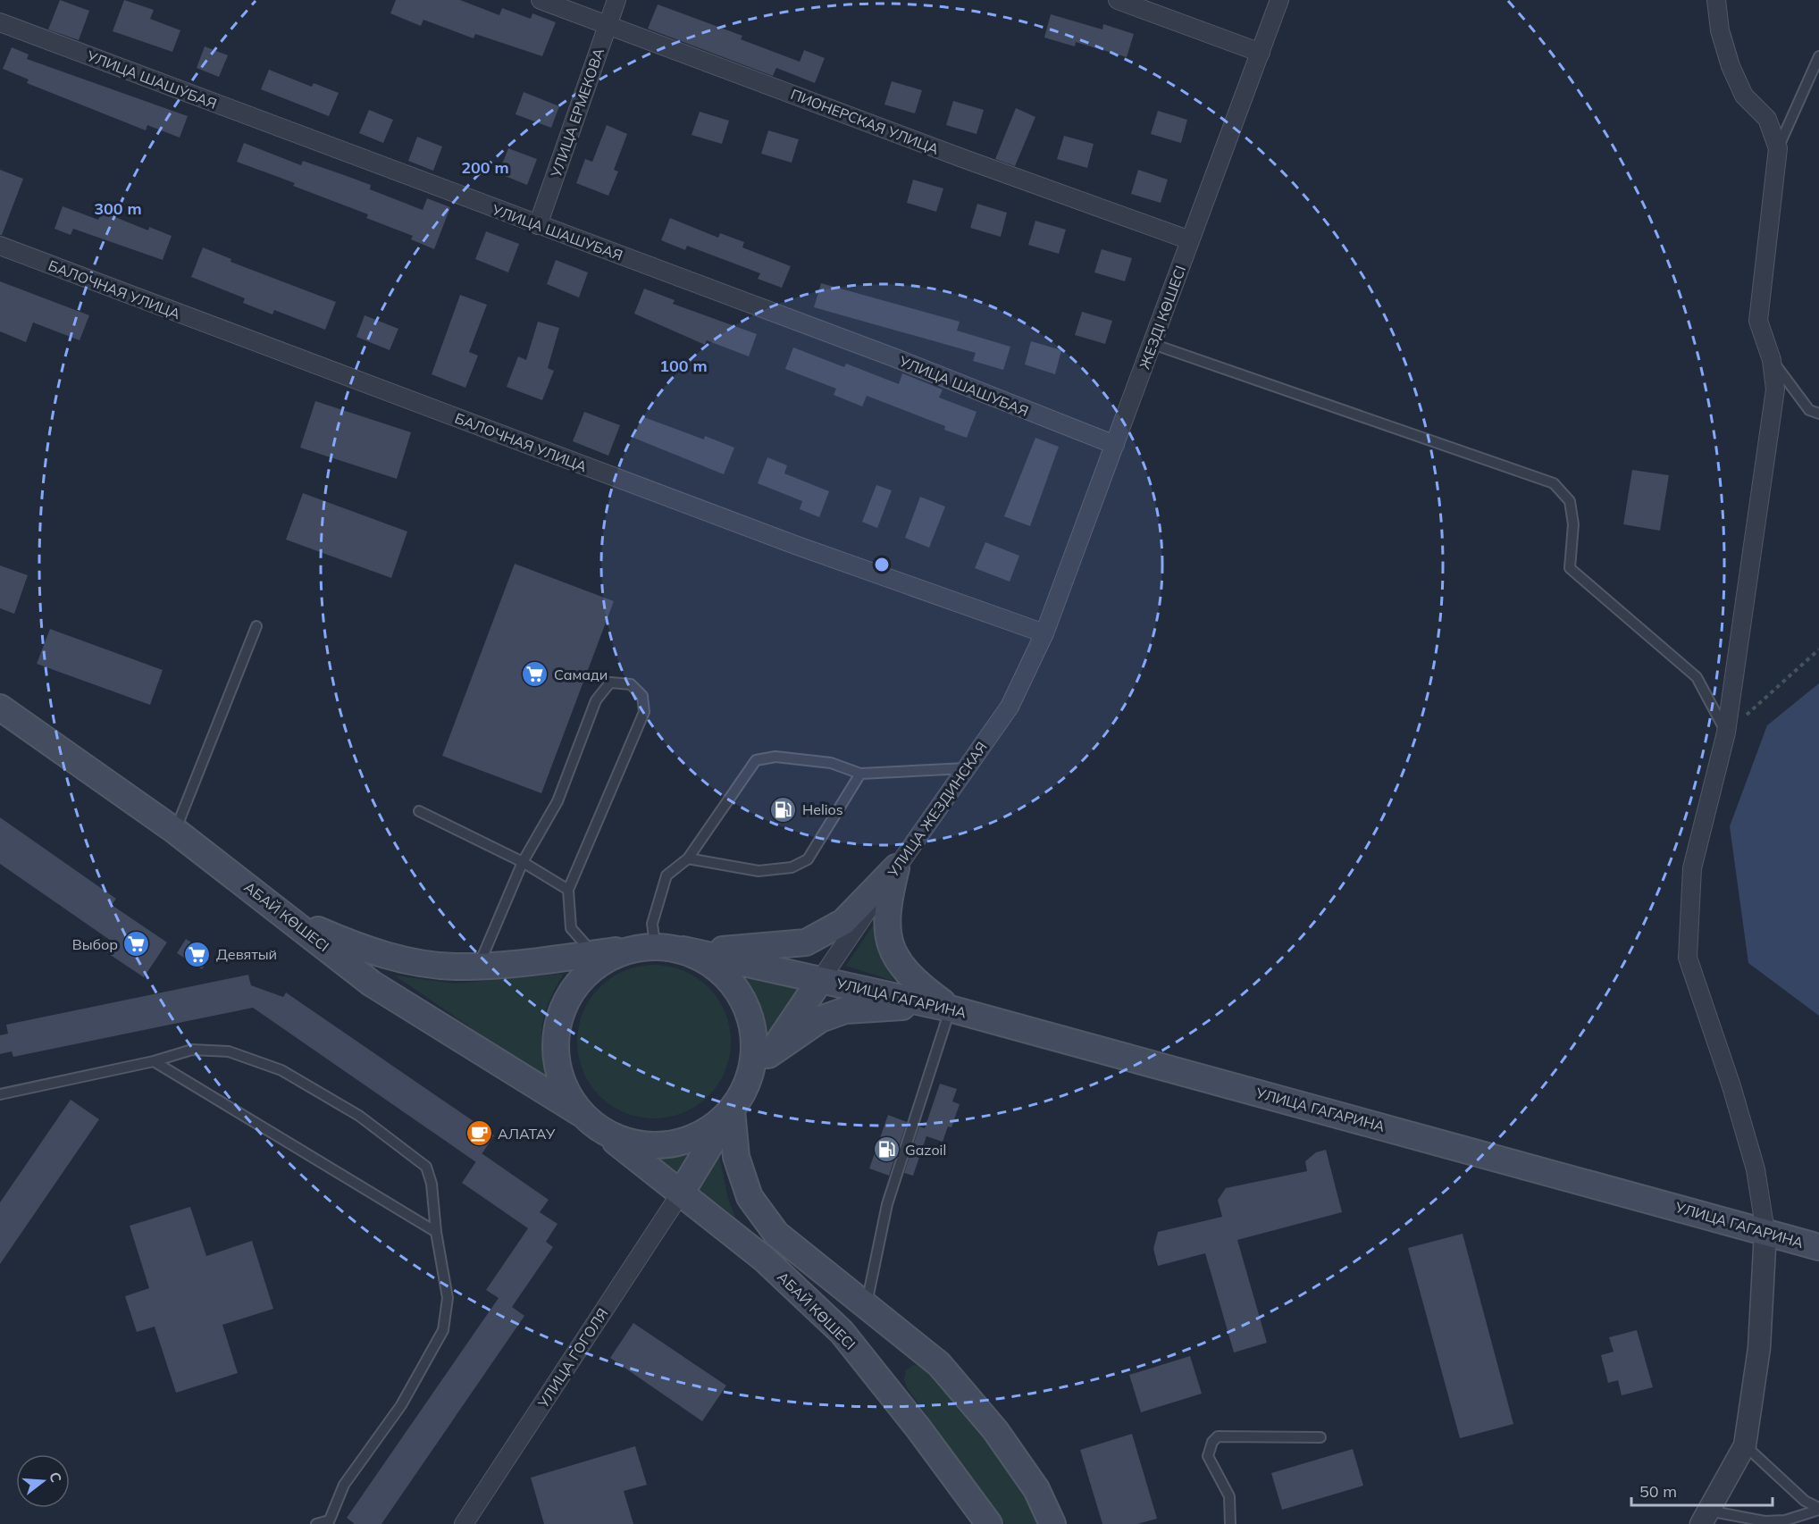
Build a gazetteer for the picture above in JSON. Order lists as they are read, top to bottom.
{
  "streets": {
    "main road": ["АБАЙ КӨШЕСІ", "УЛИЦА ГАГАРИНА"],
    "street": [
      "УЛИЦА ШАШУБАЯ",
      "УЛИЦА ЕРМЕКОВА",
      "ПИОНЕРСКАЯ УЛИЦА",
      "БАЛОЧНАЯ УЛИЦА",
      "ЖЕЗДІ КӨШЕСІ",
      "УЛИЦА ЖЕЗДИНСКАЯ",
      "УЛИЦА ГОГОЛЯ"
    ]
  },
  "crossings": [
    ["УЛИЦА ШАШУБАЯ", "УЛИЦА ЕРМЕКОВА"],
    ["УЛИЦА ШАШУБАЯ", "ЖЕЗДІ КӨШЕСІ"],
    ["УЛИЦА ЕРМЕКОВА", "ПИОНЕРСКАЯ УЛИЦА"],
    ["ПИОНЕРСКАЯ УЛИЦА", "ЖЕЗДІ КӨШЕСІ"],
    ["БАЛОЧНАЯ УЛИЦА", "ЖЕЗДІ КӨШЕСІ"],
    ["БАЛОЧНАЯ УЛИЦА", "УЛИЦА ЖЕЗДИНСКАЯ"],
    ["ЖЕЗДІ КӨШЕСІ", "УЛИЦА ЖЕЗДИНСКАЯ"],
    ["УЛИЦА ЖЕЗДИНСКАЯ", "УЛИЦА ГАГАРИНА"],
    ["АБАЙ КӨШЕСІ", "УЛИЦА ГОГОЛЯ"]
  ],
  "places": {
    "supermarket": ["Самади", "Выбор", "Девятый"],
    "fuel station": ["Helios", "Gazoil"],
    "cafe": ["АЛАТАУ"]
  },
  "scale_bar": "50 m",
  "north": "right",
  "rings": ["200 m", "300 m", "100 m"]
}
